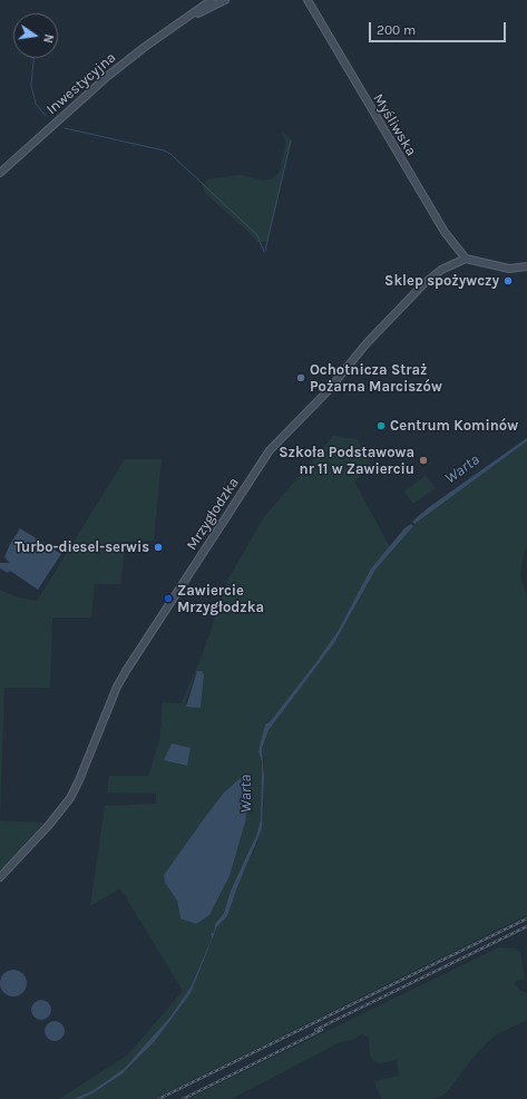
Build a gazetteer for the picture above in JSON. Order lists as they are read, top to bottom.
{
  "streets": {
    "street": ["Inwestycyjna", "Myśliwska", "Mrzygłodzka"]
  },
  "crossings": [
    ["Myśliwska", "Mrzygłodzka"]
  ],
  "water": ["Warta"],
  "places": [
    "Sklep spożywczy",
    "Ochotnicza Straż Pożarna Marciszów",
    "Centrum Kominów",
    "Szkoła Podstawowa nr 11 w Zawierciu",
    "Turbo-diesel-serwis",
    "Zawiercie Mrzygłodzka"
  ],
  "scale_bar": "200 m",
  "north": "right"
}
